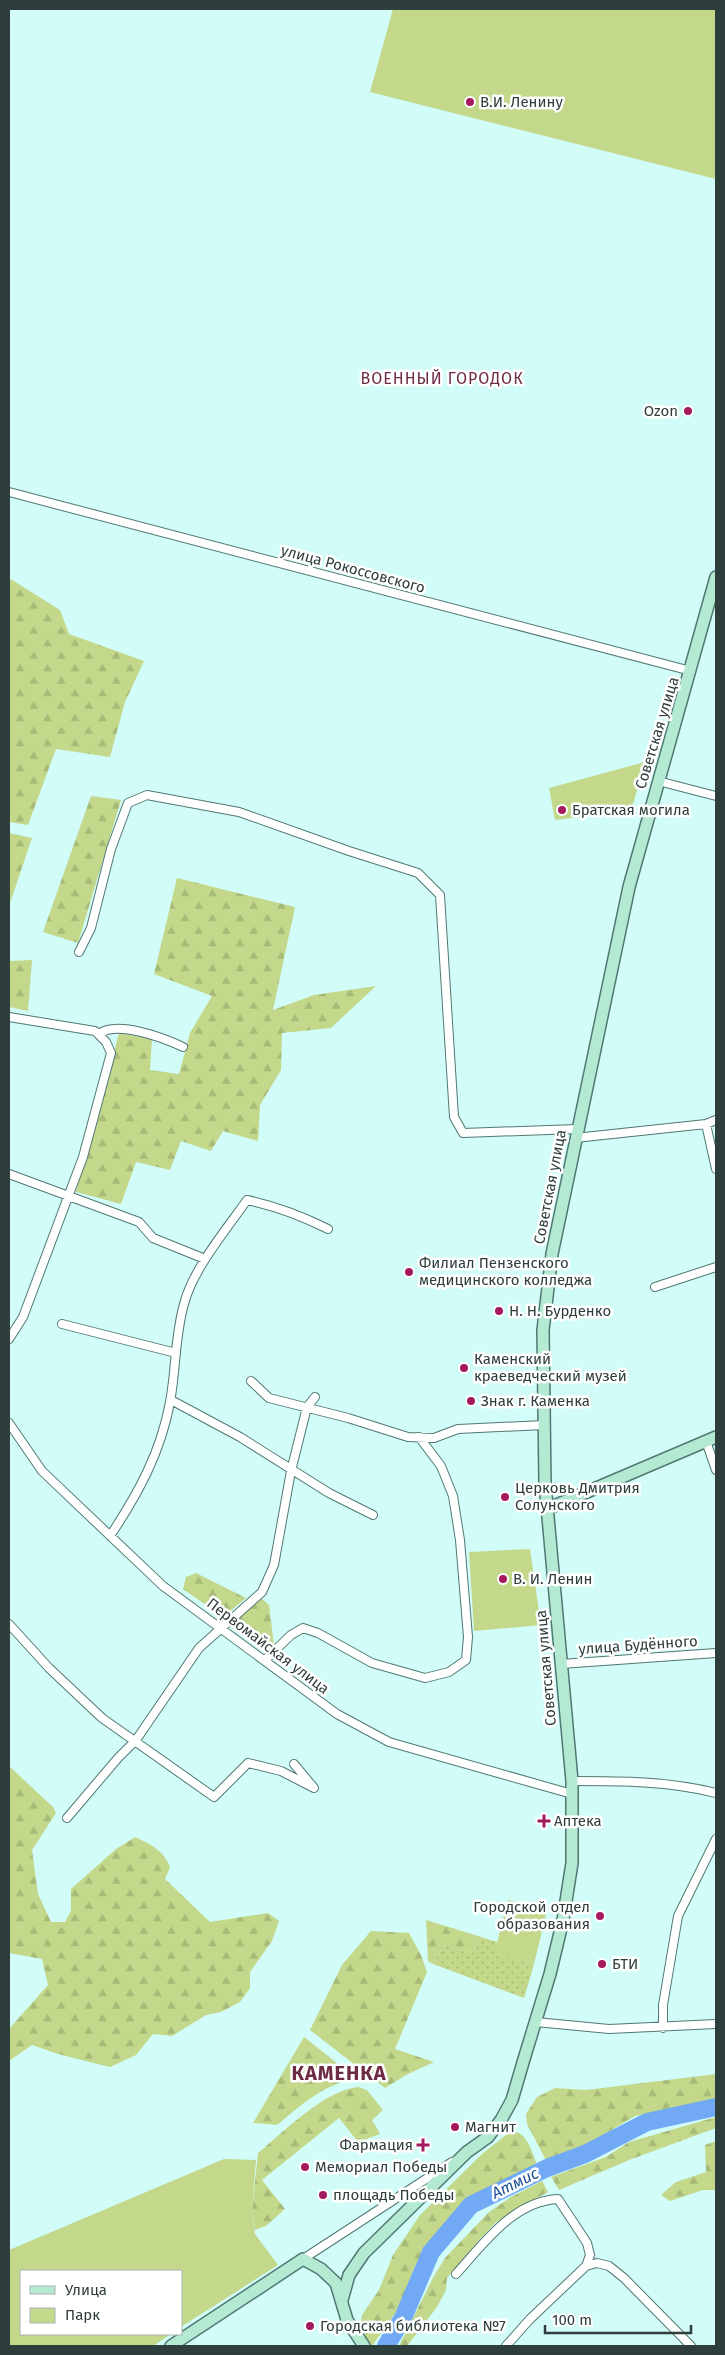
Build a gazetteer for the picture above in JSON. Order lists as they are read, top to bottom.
{
  "streets": {
    "main road": ["Советская улица"],
    "street": ["улица Рокоссовского", "улица Будённого", "Первомайская улица"]
  },
  "crossings": [
    ["улица Рокоссовского", "Советская улица"],
    ["Советская улица", "улица Будённого"],
    ["Советская улица", "Первомайская улица"]
  ],
  "districts": ["ВОЕННЫЙ ГОРОДОК", "КАМЕНКА"],
  "water": ["Атмис"],
  "places": {
    "other": [
      "В.И. Ленину",
      "Ozon",
      "Братская могила",
      "Филиал Пензенского медицинского колледжа",
      "Н. Н. Бурденко",
      "Каменский краеведческий музей",
      "Знак г. Каменка",
      "Церковь Дмитрия Солунского",
      "В. И. Ленин",
      "Городской отдел образования",
      "БТИ",
      "Магнит",
      "Мемориал Победы",
      "площадь Победы",
      "Городская библиотека №7"
    ],
    "health": ["Аптека", "Фармация"]
  },
  "legend": ["Улица", "Парк"],
  "scale_bar": "100 m"
}
